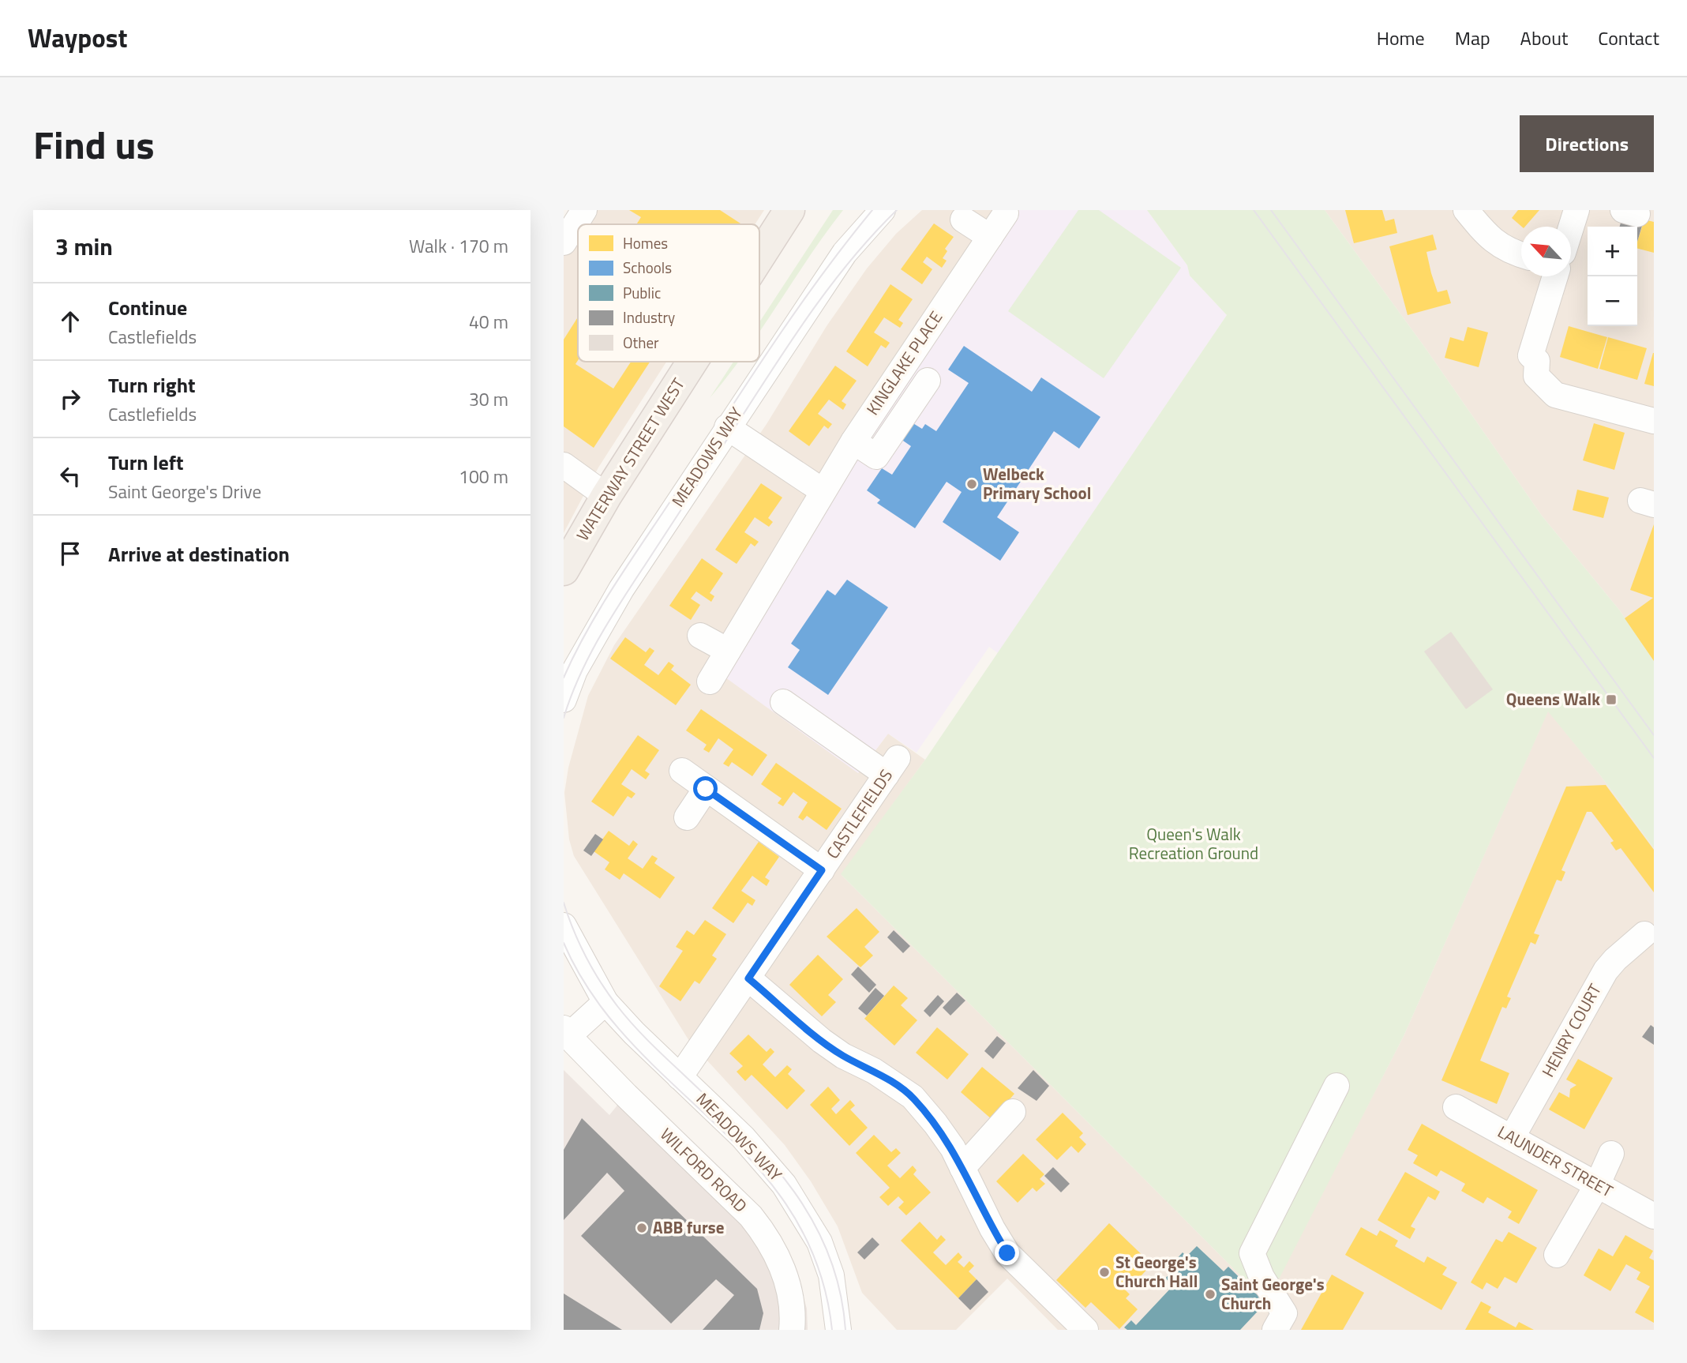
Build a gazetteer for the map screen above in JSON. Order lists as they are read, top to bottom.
{
  "streets": {
    "main road": ["WATERWAY STREET WEST"],
    "street": [
      "KINGLAKE PLACE",
      "MEADOWS WAY",
      "CASTLEFIELDS",
      "HENRY COURT",
      "LAUNDER STREET",
      "WILFORD ROAD"
    ]
  },
  "crossings": [
    ["MEADOWS WAY", "CASTLEFIELDS"],
    ["HENRY COURT", "LAUNDER STREET"]
  ],
  "parks": ["Queen's Walk Recreation Ground"],
  "places": {
    "other": [
      "Welbeck Primary School",
      "ABB furse",
      "St George's Church Hall",
      "Saint George's Church"
    ],
    "transit": ["Queens Walk"]
  },
  "legend": [
    "Homes",
    "Schools",
    "Public",
    "Industry",
    "Other"
  ],
  "north": "top left",
  "page": {
    "header": "Waypost",
    "nav": [
      "Home",
      "Map",
      "About",
      "Contact"
    ],
    "title": "Find us",
    "buttons": "Directions",
    "heading": ["3 min", "Walk · 170 m"],
    "map_buttons": ["+", "−"],
    "list": [
      ["Continue", "Castlefields", "40 m"],
      ["Turn right", "Castlefields", "30 m"],
      ["Turn left", "Saint George's Drive", "100 m"],
      "Arrive at destination"
    ]
  }
}
